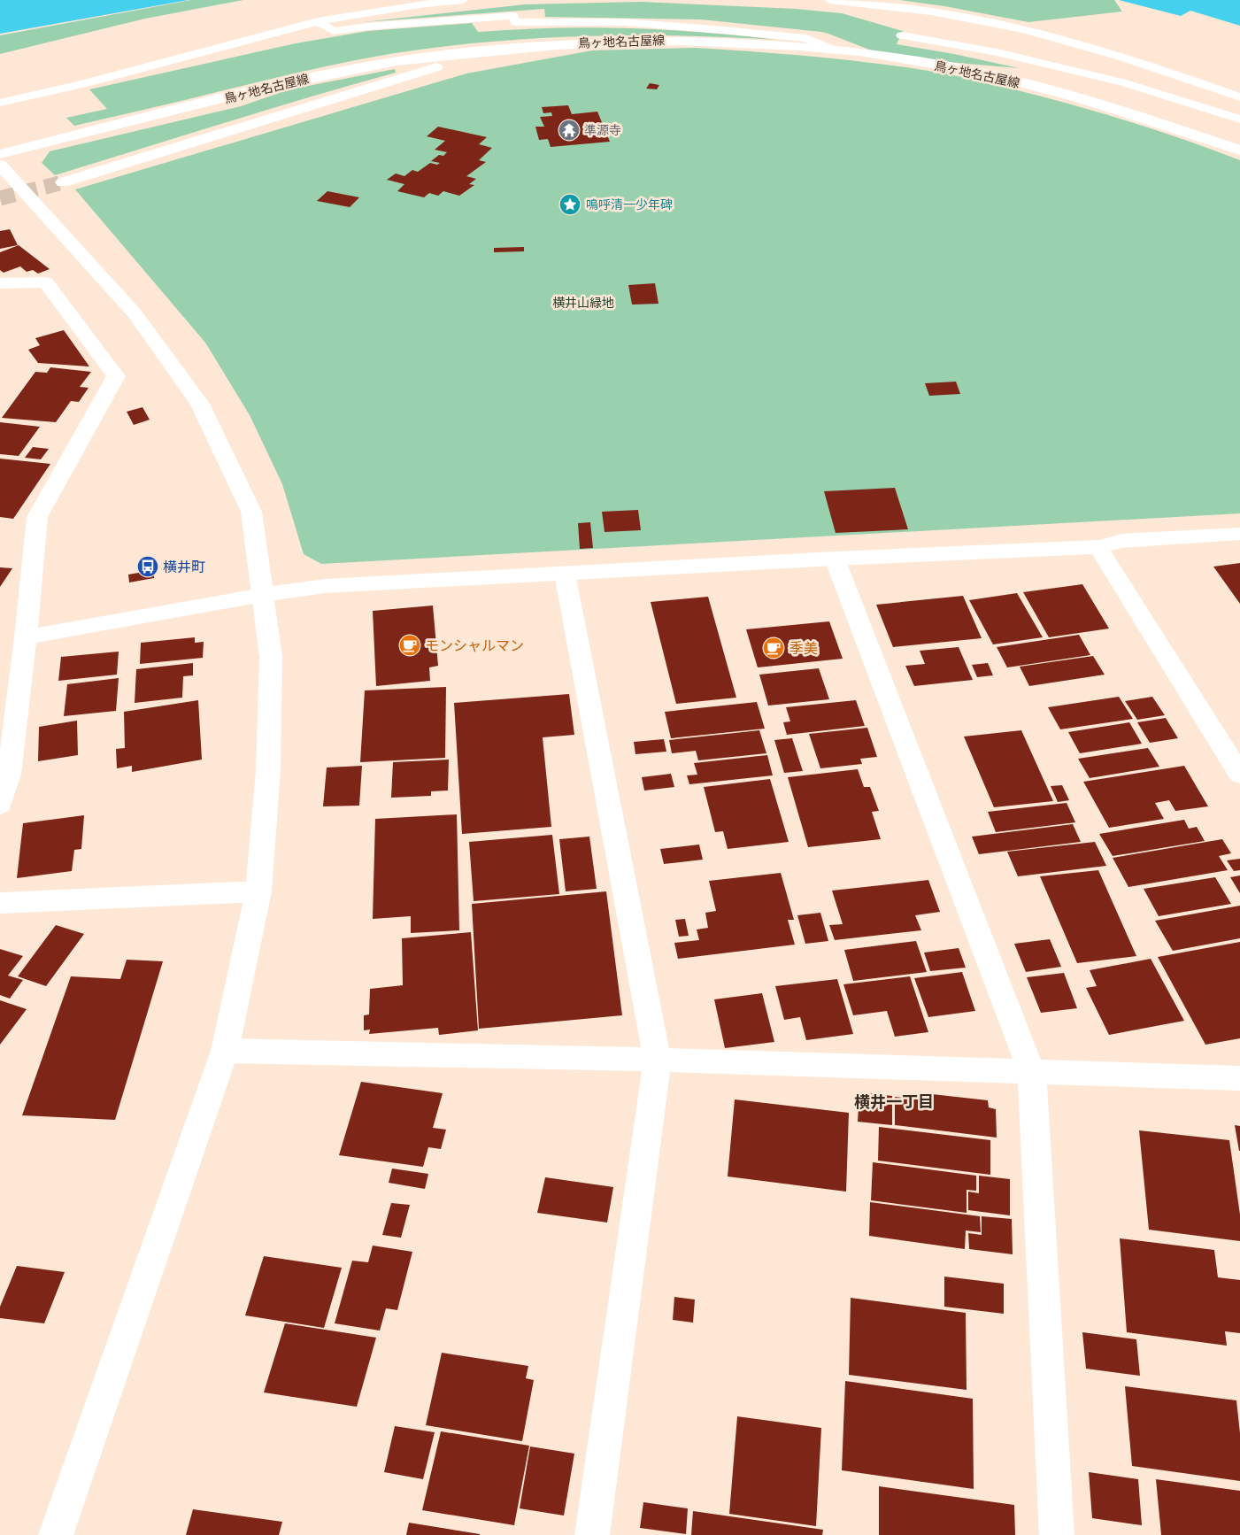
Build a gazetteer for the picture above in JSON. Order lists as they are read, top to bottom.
{
  "streets": {
    "street": ["鳥ヶ地名古屋線"]
  },
  "districts": ["横井一丁目"],
  "parks": ["横井山緑地"],
  "places": {
    "temple": ["準源寺"],
    "place": ["嗚呼清一少年碑"],
    "bus stop": ["横井町"],
    "cafe": ["モンシャルマン", "季美"]
  }
}
